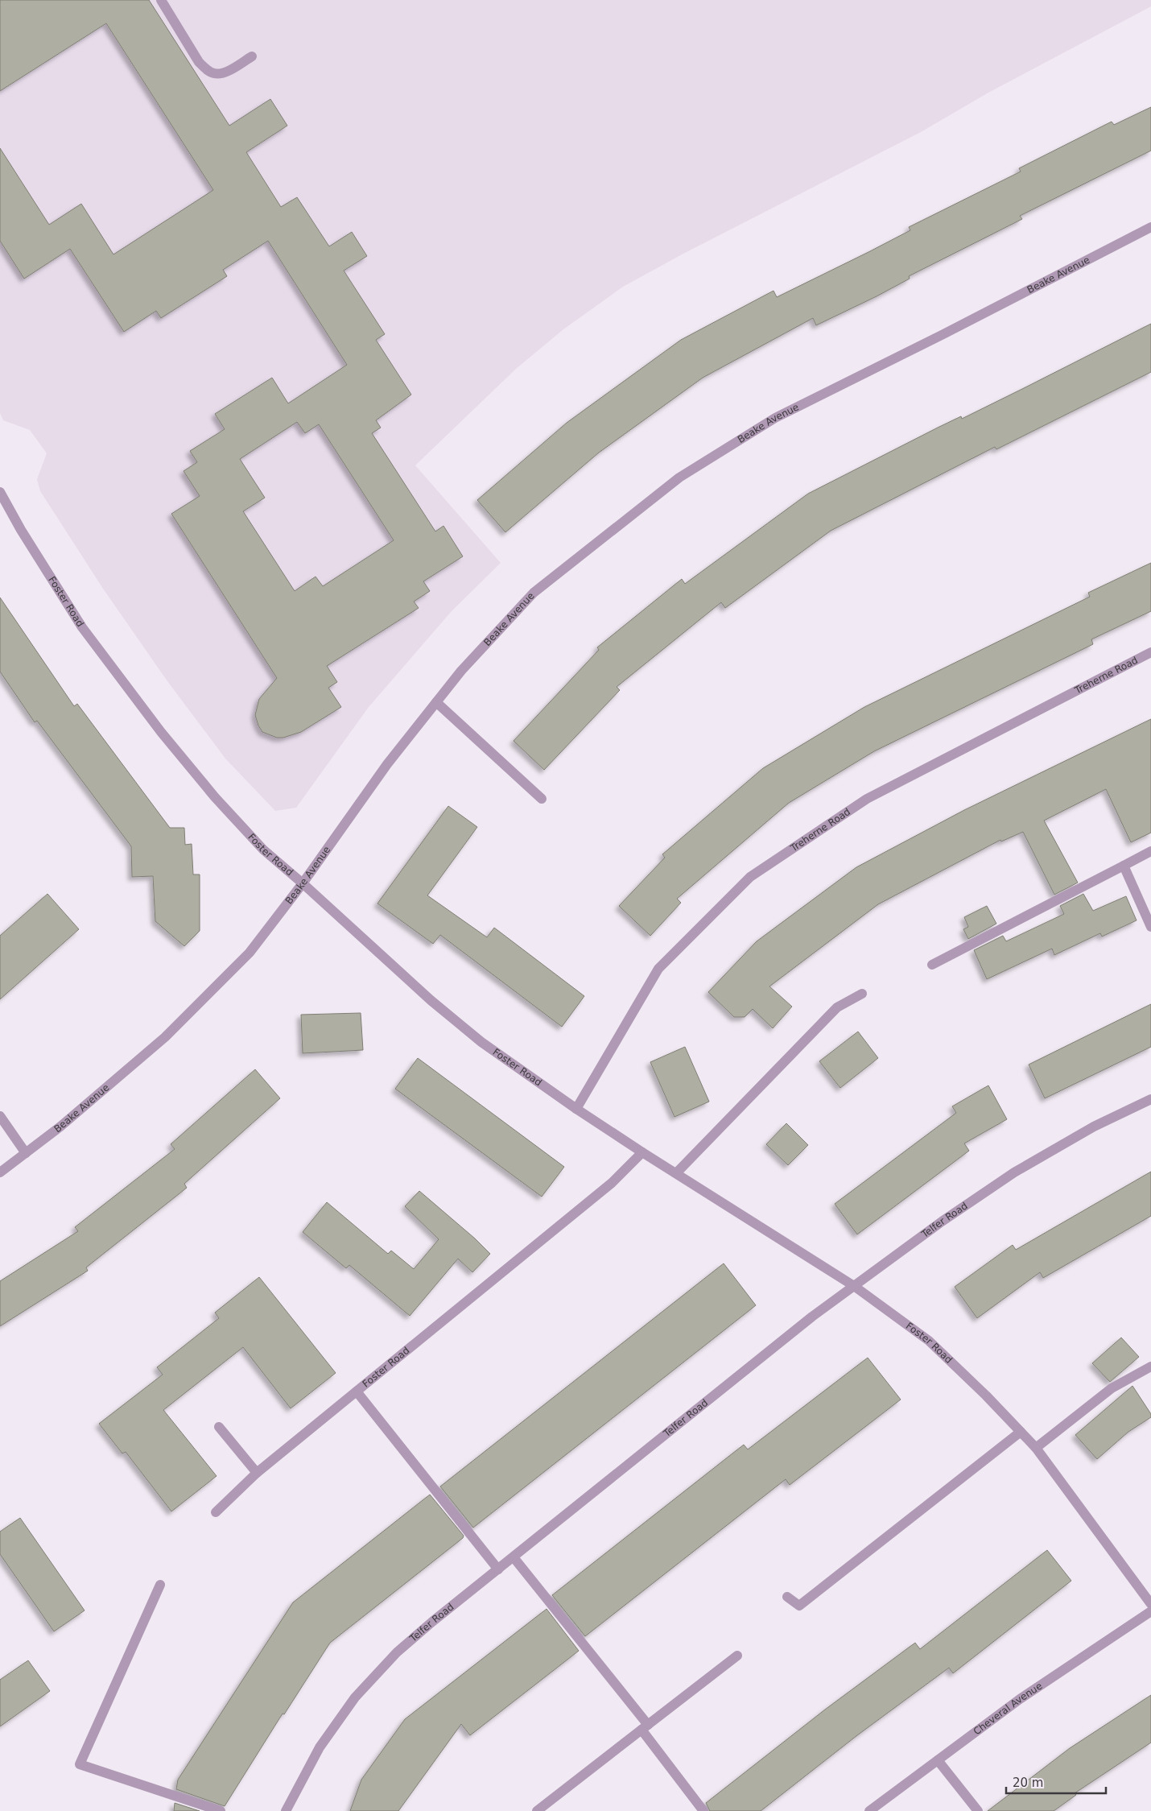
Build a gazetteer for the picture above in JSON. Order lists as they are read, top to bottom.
{
  "streets": {
    "street": [
      "Beake Avenue",
      "Foster Road",
      "Treherne Road",
      "Telfer Road",
      "Cheveral Avenue"
    ]
  },
  "crossings": [
    ["Beake Avenue", "Foster Road"],
    ["Foster Road", "Treherne Road"],
    ["Foster Road", "Telfer Road"]
  ],
  "scale_bar": "20 m"
}
